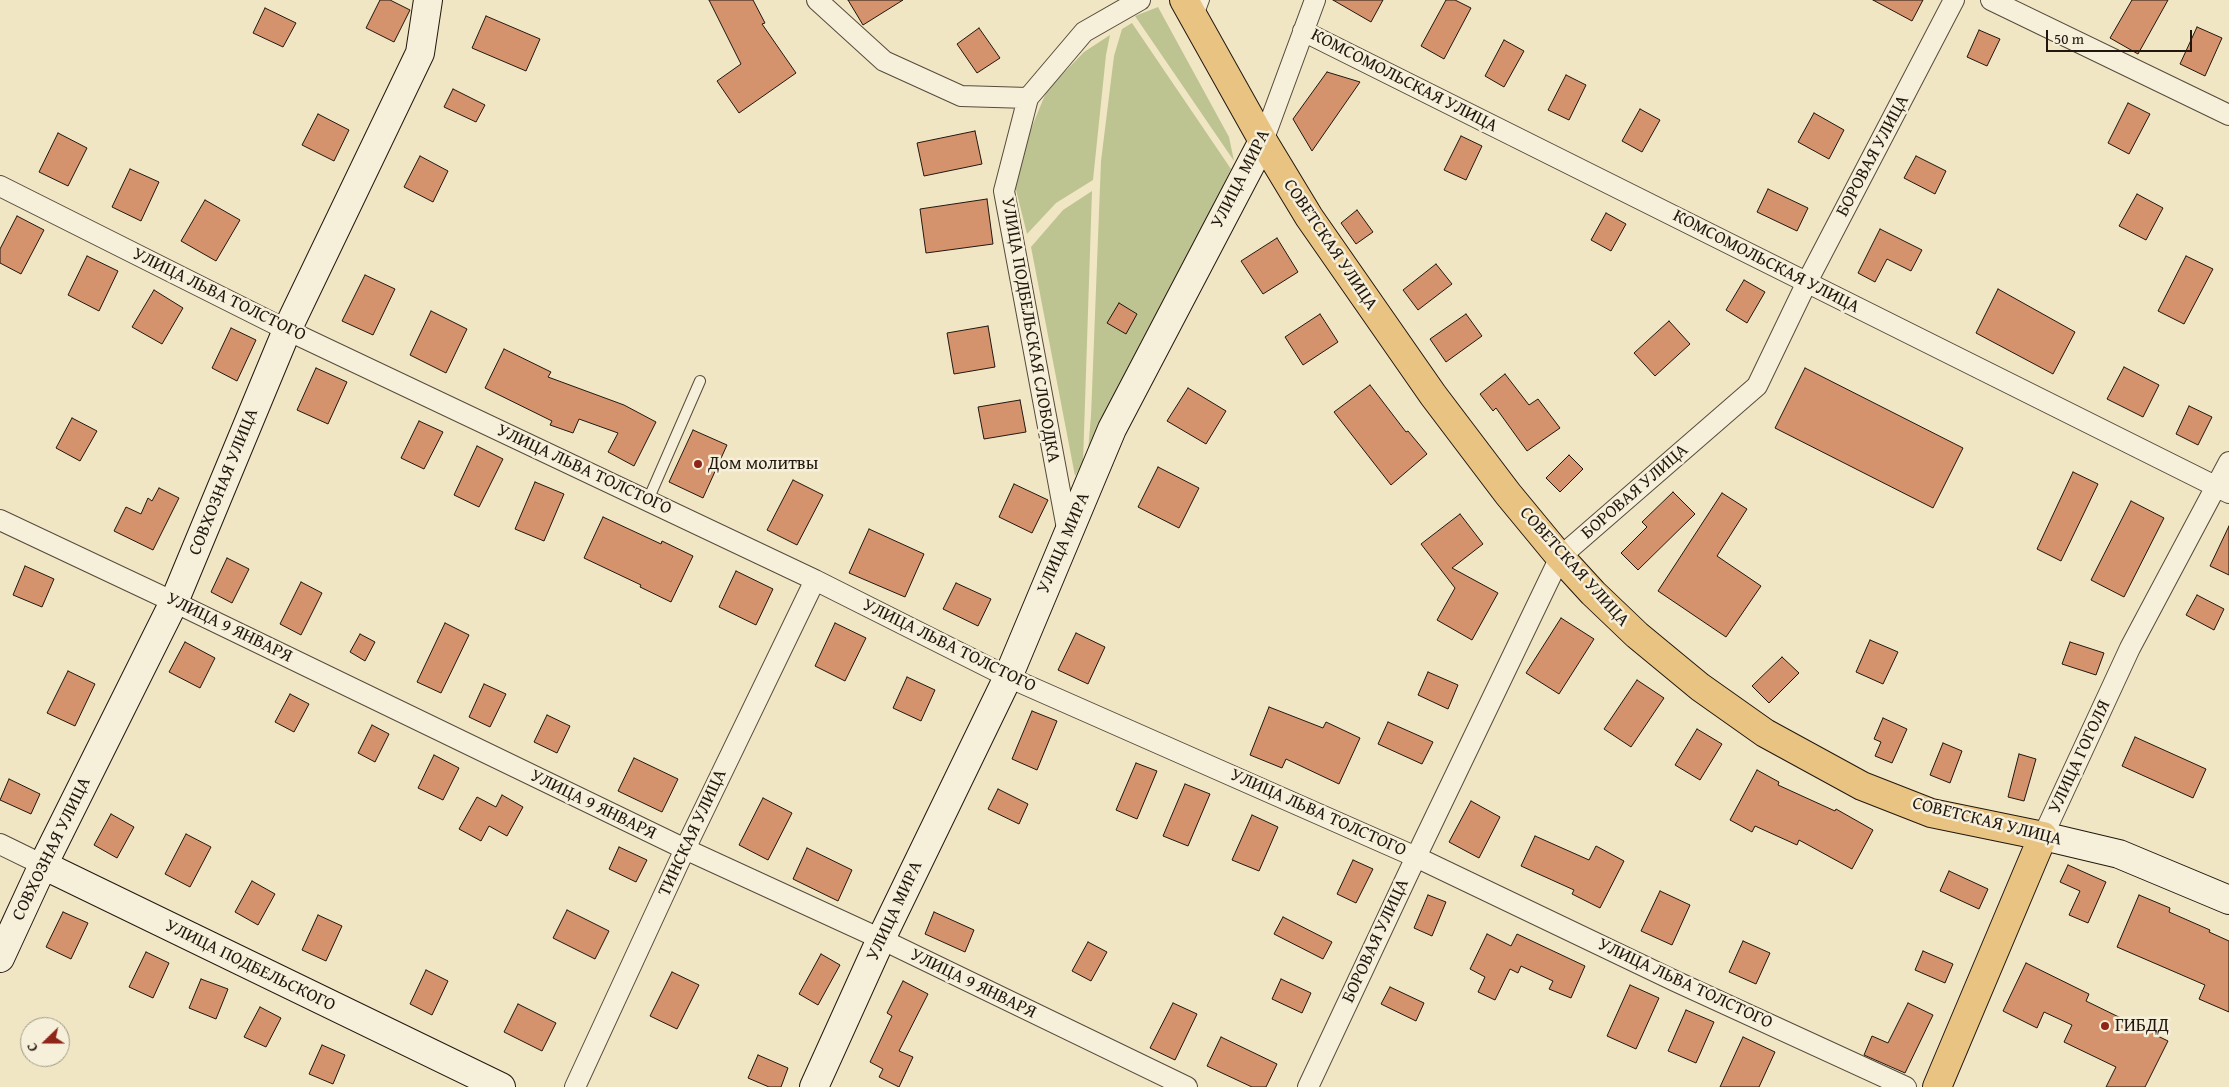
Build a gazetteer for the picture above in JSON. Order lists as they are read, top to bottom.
{
  "streets": {
    "main road": [
      "УЛИЦА МИРА",
      "СОВЕТСКАЯ УЛИЦА",
      "СОВХОЗНАЯ УЛИЦА",
      "УЛИЦА ГОГОЛЯ",
      "УЛИЦА ПОДБЕЛЬСКОГО"
    ],
    "street": [
      "КОМСОМОЛЬСКАЯ УЛИЦА",
      "БОРОВАЯ УЛИЦА",
      "УЛИЦА ЛЬВА ТОЛСТОГО",
      "УЛИЦА ПОДБЕЛЬСКАЯ СЛОБОДКА",
      "УЛИЦА 9 ЯНВАРЯ",
      "ТИНСКАЯ УЛИЦА"
    ]
  },
  "crossings": [
    ["КОМСОМОЛЬСКАЯ УЛИЦА", "БОРОВАЯ УЛИЦА"],
    ["КОМСОМОЛЬСКАЯ УЛИЦА", "УЛИЦА МИРА"],
    ["КОМСОМОЛЬСКАЯ УЛИЦА", "УЛИЦА ГОГОЛЯ"],
    ["БОРОВАЯ УЛИЦА", "СОВЕТСКАЯ УЛИЦА"],
    ["БОРОВАЯ УЛИЦА", "УЛИЦА ЛЬВА ТОЛСТОГО"],
    ["УЛИЦА МИРА", "СОВЕТСКАЯ УЛИЦА"],
    ["УЛИЦА МИРА", "УЛИЦА ЛЬВА ТОЛСТОГО"],
    ["УЛИЦА МИРА", "УЛИЦА ПОДБЕЛЬСКАЯ СЛОБОДКА"],
    ["УЛИЦА МИРА", "УЛИЦА 9 ЯНВАРЯ"],
    ["СОВЕТСКАЯ УЛИЦА", "УЛИЦА ГОГОЛЯ"],
    ["УЛИЦА ЛЬВА ТОЛСТОГО", "СОВХОЗНАЯ УЛИЦА"],
    ["УЛИЦА ЛЬВА ТОЛСТОГО", "ТИНСКАЯ УЛИЦА"],
    ["СОВХОЗНАЯ УЛИЦА", "УЛИЦА 9 ЯНВАРЯ"],
    ["СОВХОЗНАЯ УЛИЦА", "УЛИЦА ПОДБЕЛЬСКОГО"],
    ["УЛИЦА 9 ЯНВАРЯ", "ТИНСКАЯ УЛИЦА"]
  ],
  "places": ["Дом молитвы", "ГИБДД"],
  "scale_bar": "50 m",
  "north": "left"
}
